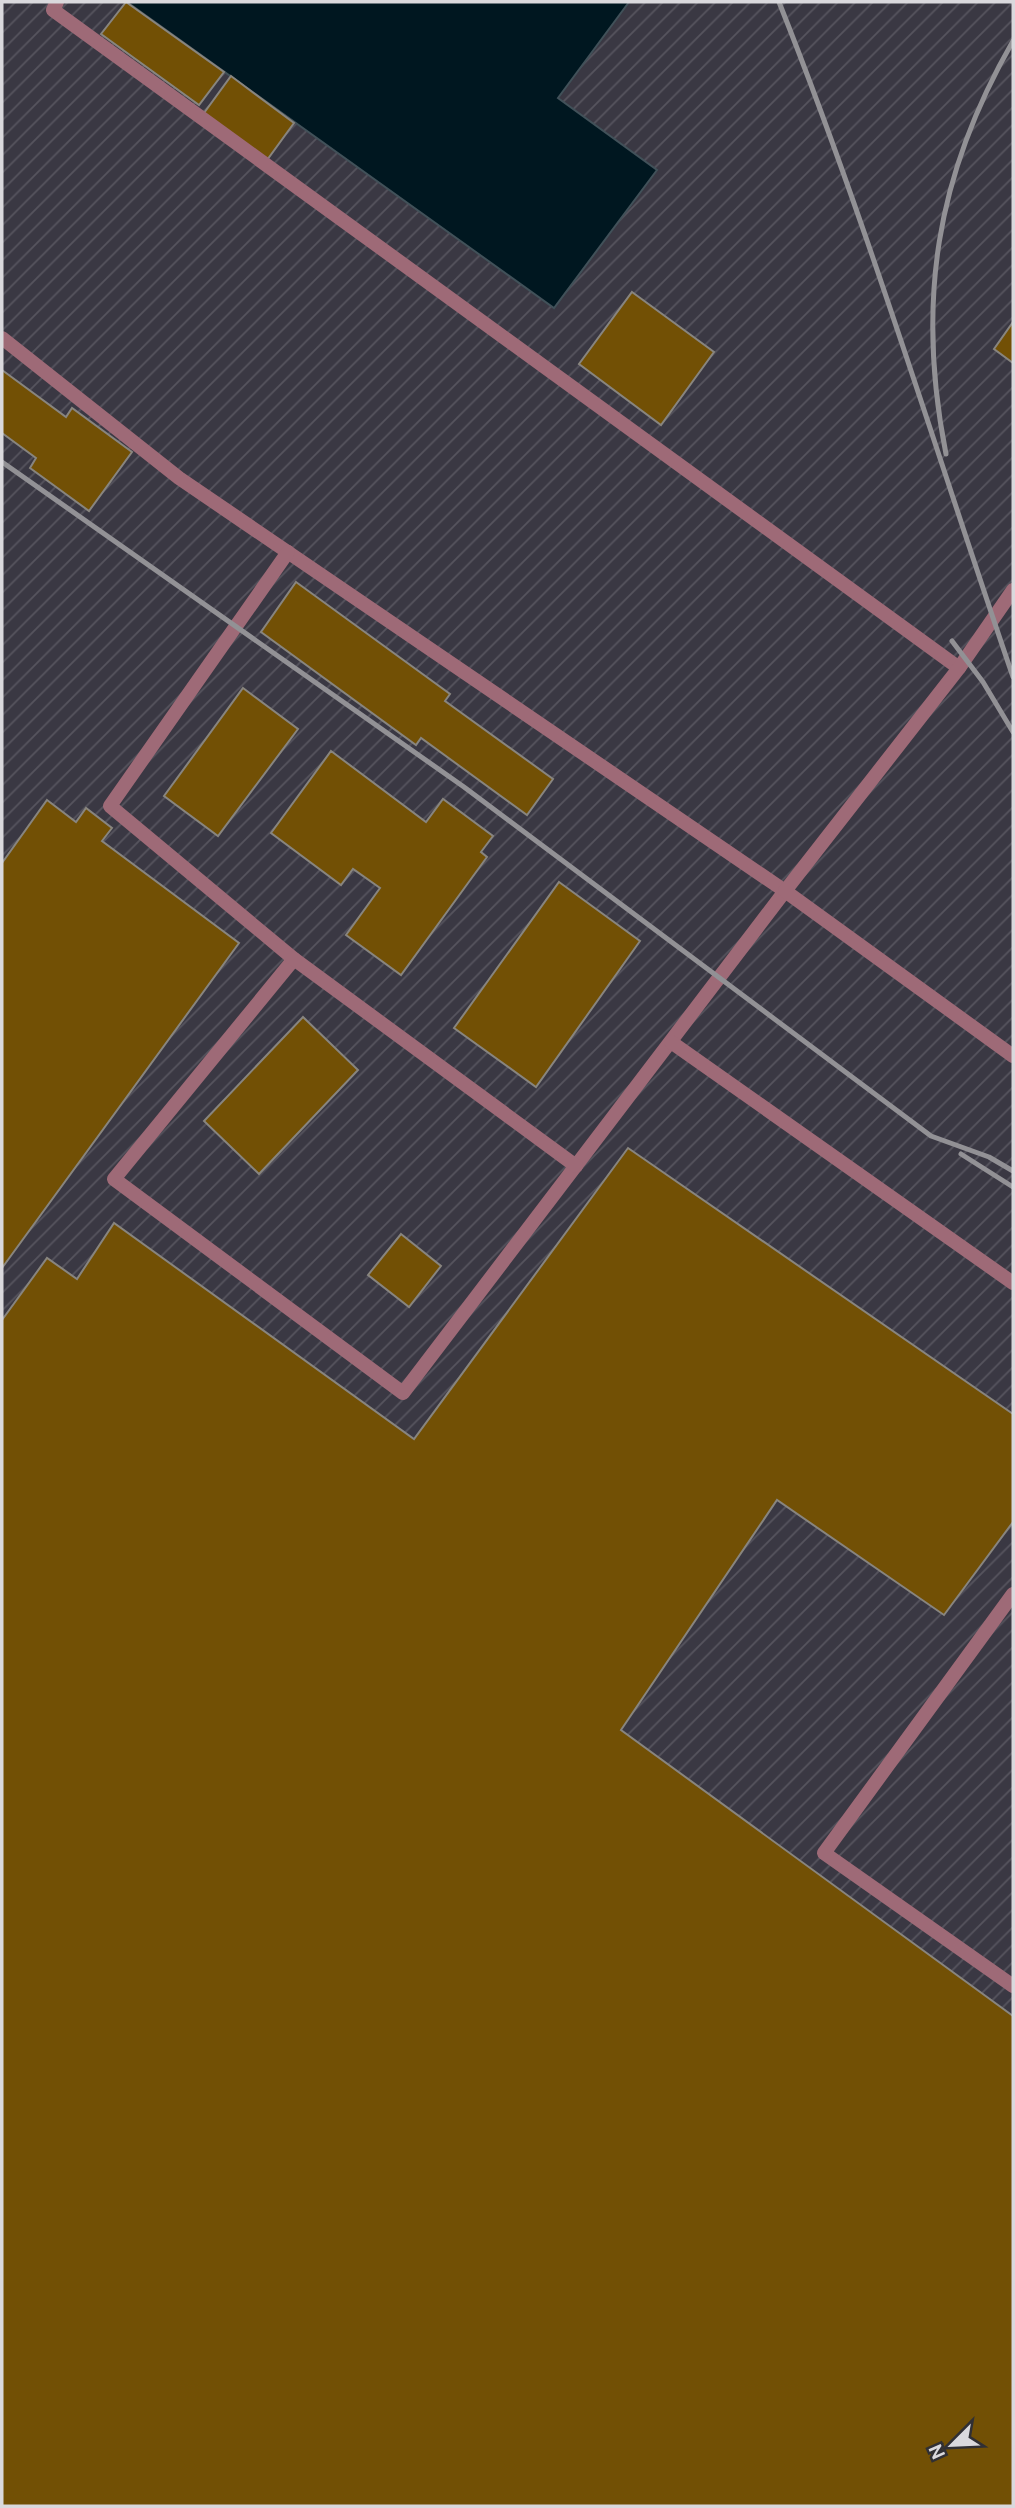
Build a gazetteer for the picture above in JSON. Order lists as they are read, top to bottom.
{
  "north": "bottom left"
}
